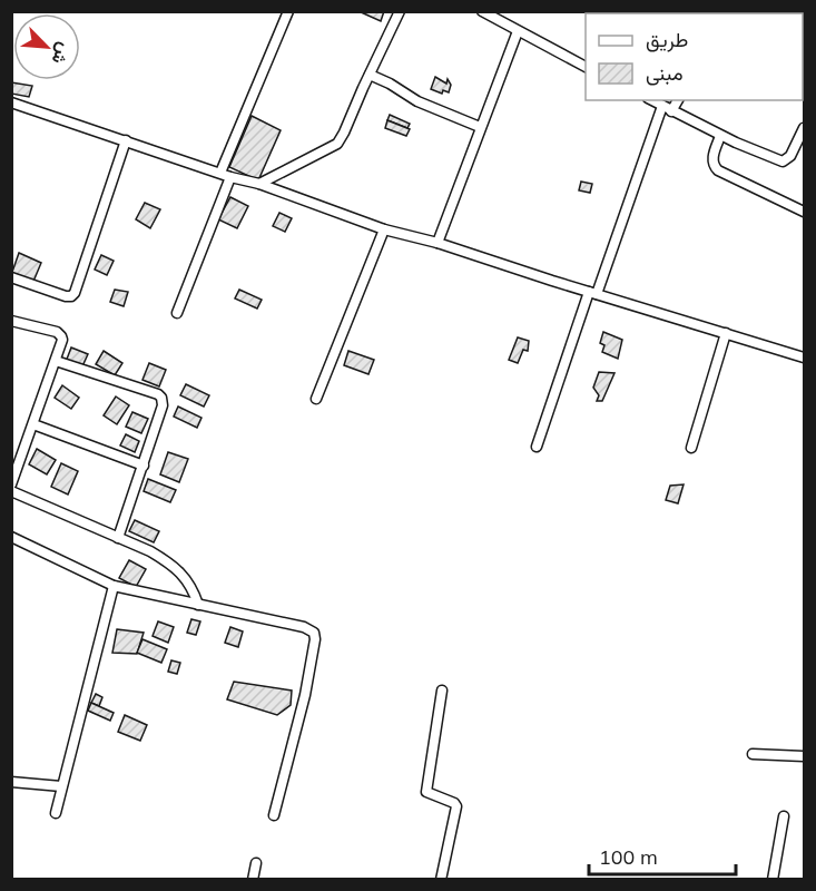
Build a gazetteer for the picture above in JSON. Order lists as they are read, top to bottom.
{
  "legend": ["طريق", "مبنى"],
  "scale_bar": "100 m",
  "north": "bottom right"
}
